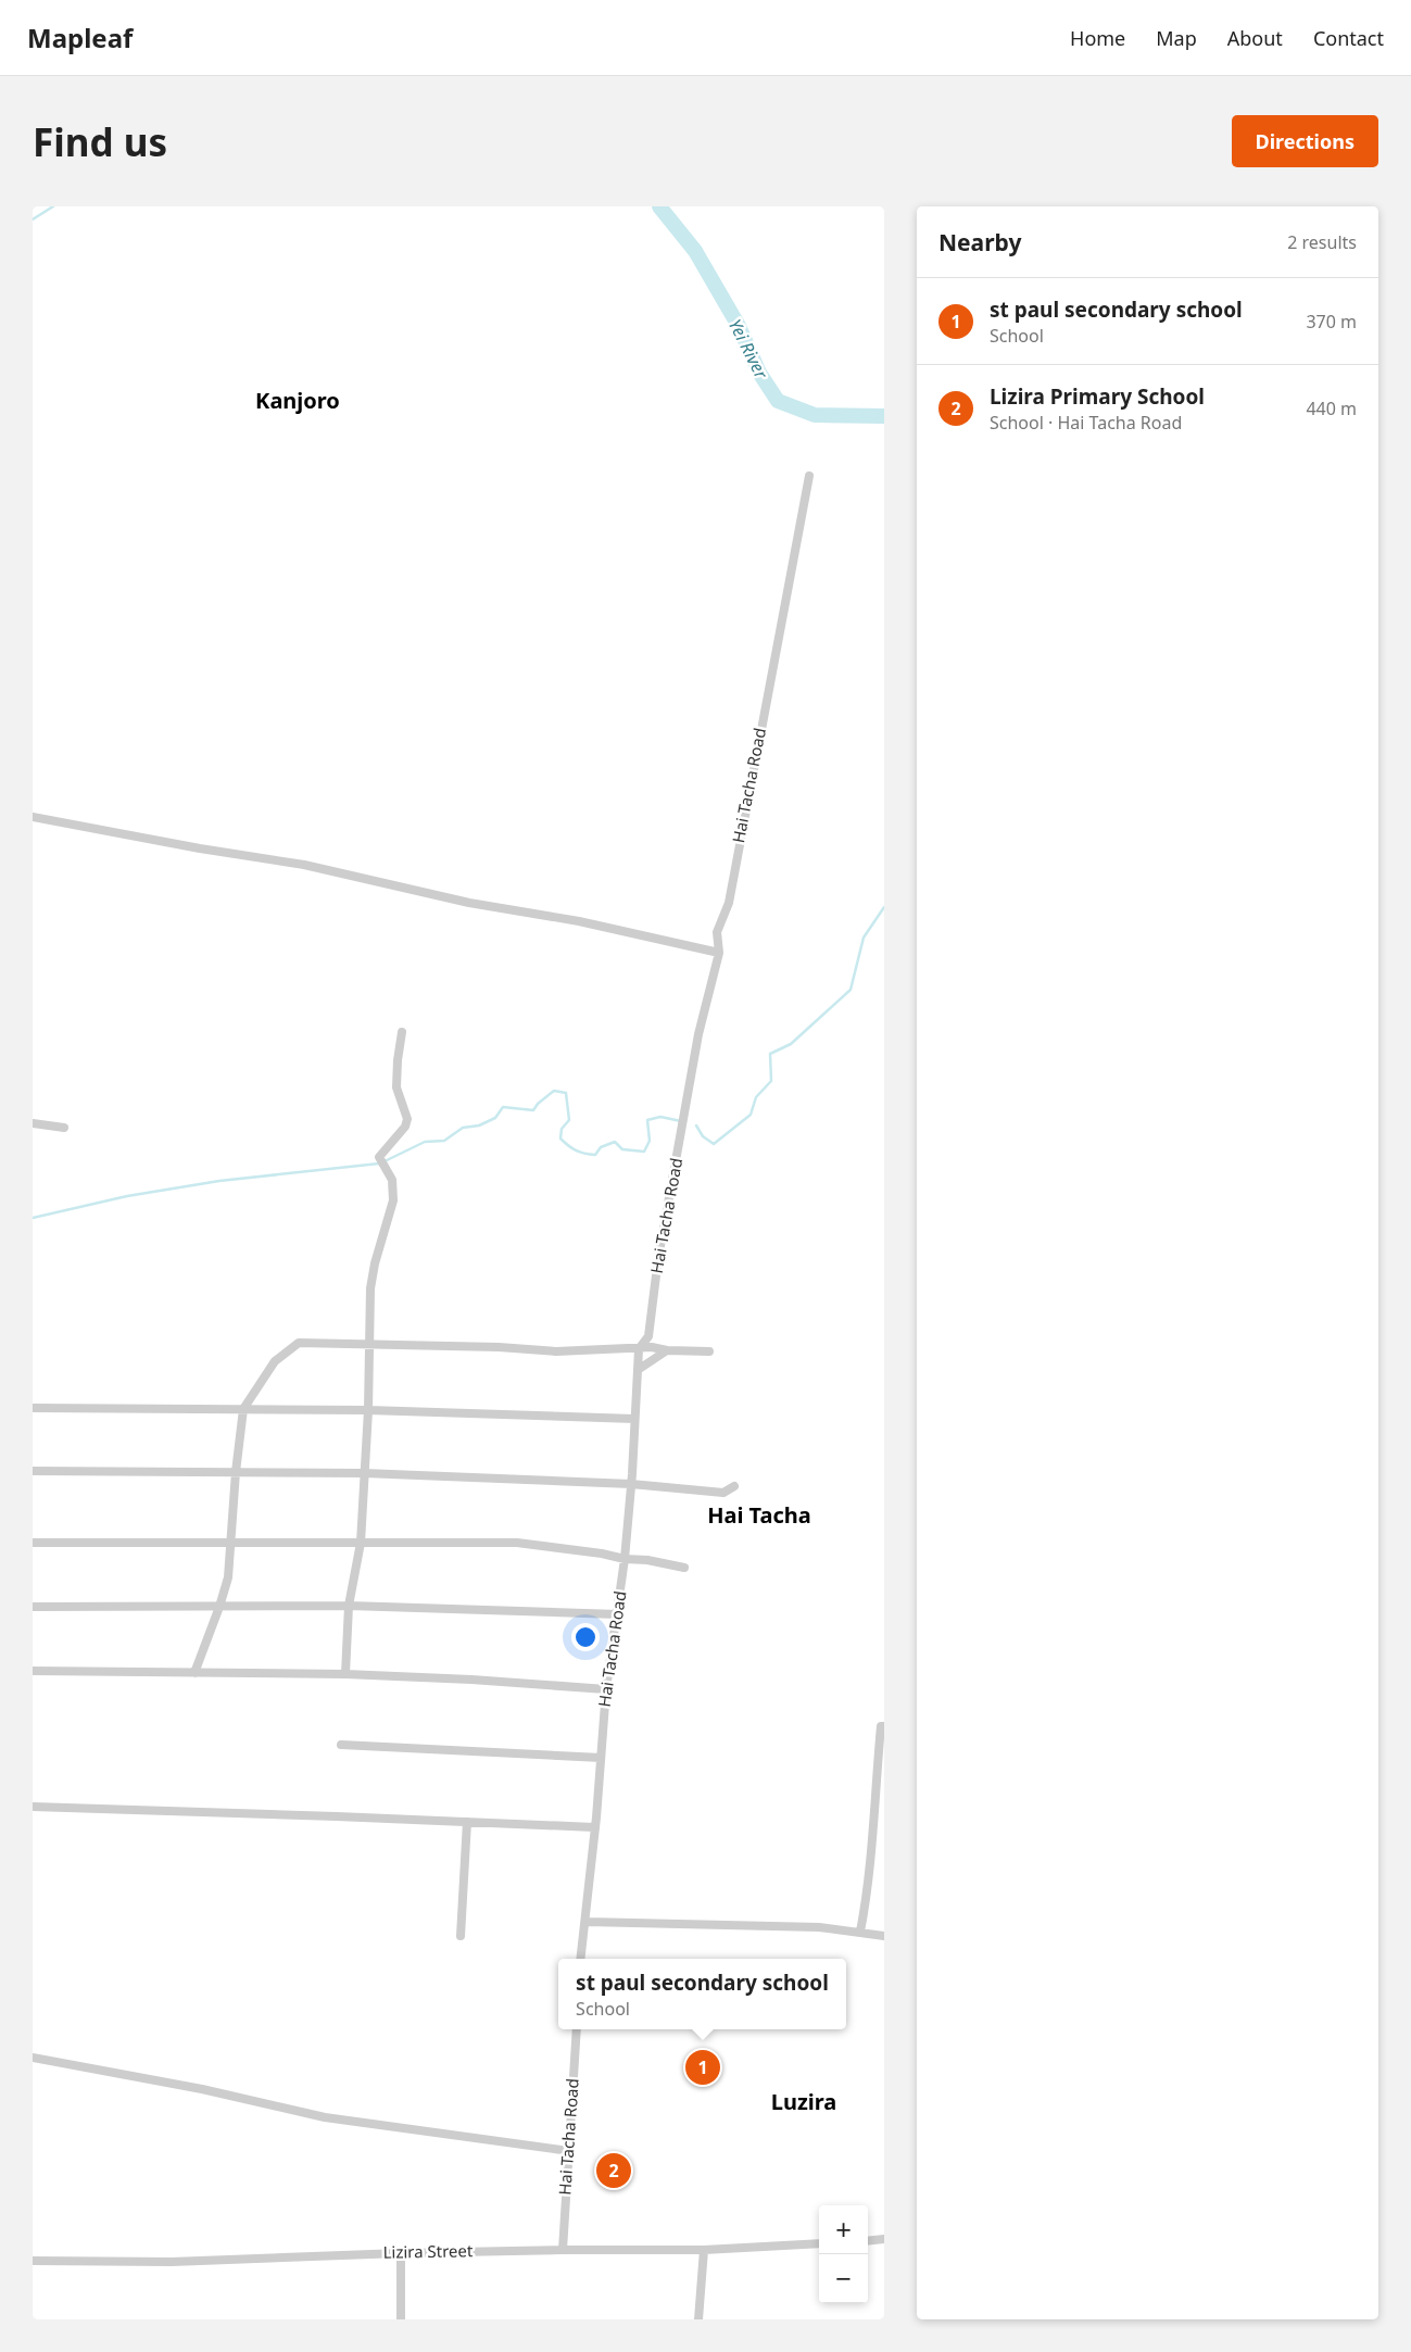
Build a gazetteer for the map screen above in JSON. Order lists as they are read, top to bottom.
{
  "streets": {
    "street": ["Hai Tacha Road", "Lizira Street"]
  },
  "crossings": [
    ["Hai Tacha Road", "Lizira Street"]
  ],
  "districts": ["Kanjoro", "Hai Tacha", "Luzira"],
  "water": ["Yei River"],
  "page": {
    "header": "Mapleaf",
    "nav": [
      "Home",
      "Map",
      "About",
      "Contact"
    ],
    "buttons": "Directions",
    "title": "Find us",
    "heading": ["Nearby", "2 results"],
    "list": [
      {
        "mark": "1",
        "name": "st paul secondary school",
        "note": "School",
        "value": "370 m"
      },
      {
        "mark": "2",
        "name": "Lizira Primary School",
        "note": "School · Hai Tacha Road",
        "value": "440 m"
      }
    ],
    "popup": ["st paul secondary school", "School"],
    "pins": ["1", "2"],
    "map_buttons": ["+", "−"]
  }
}
